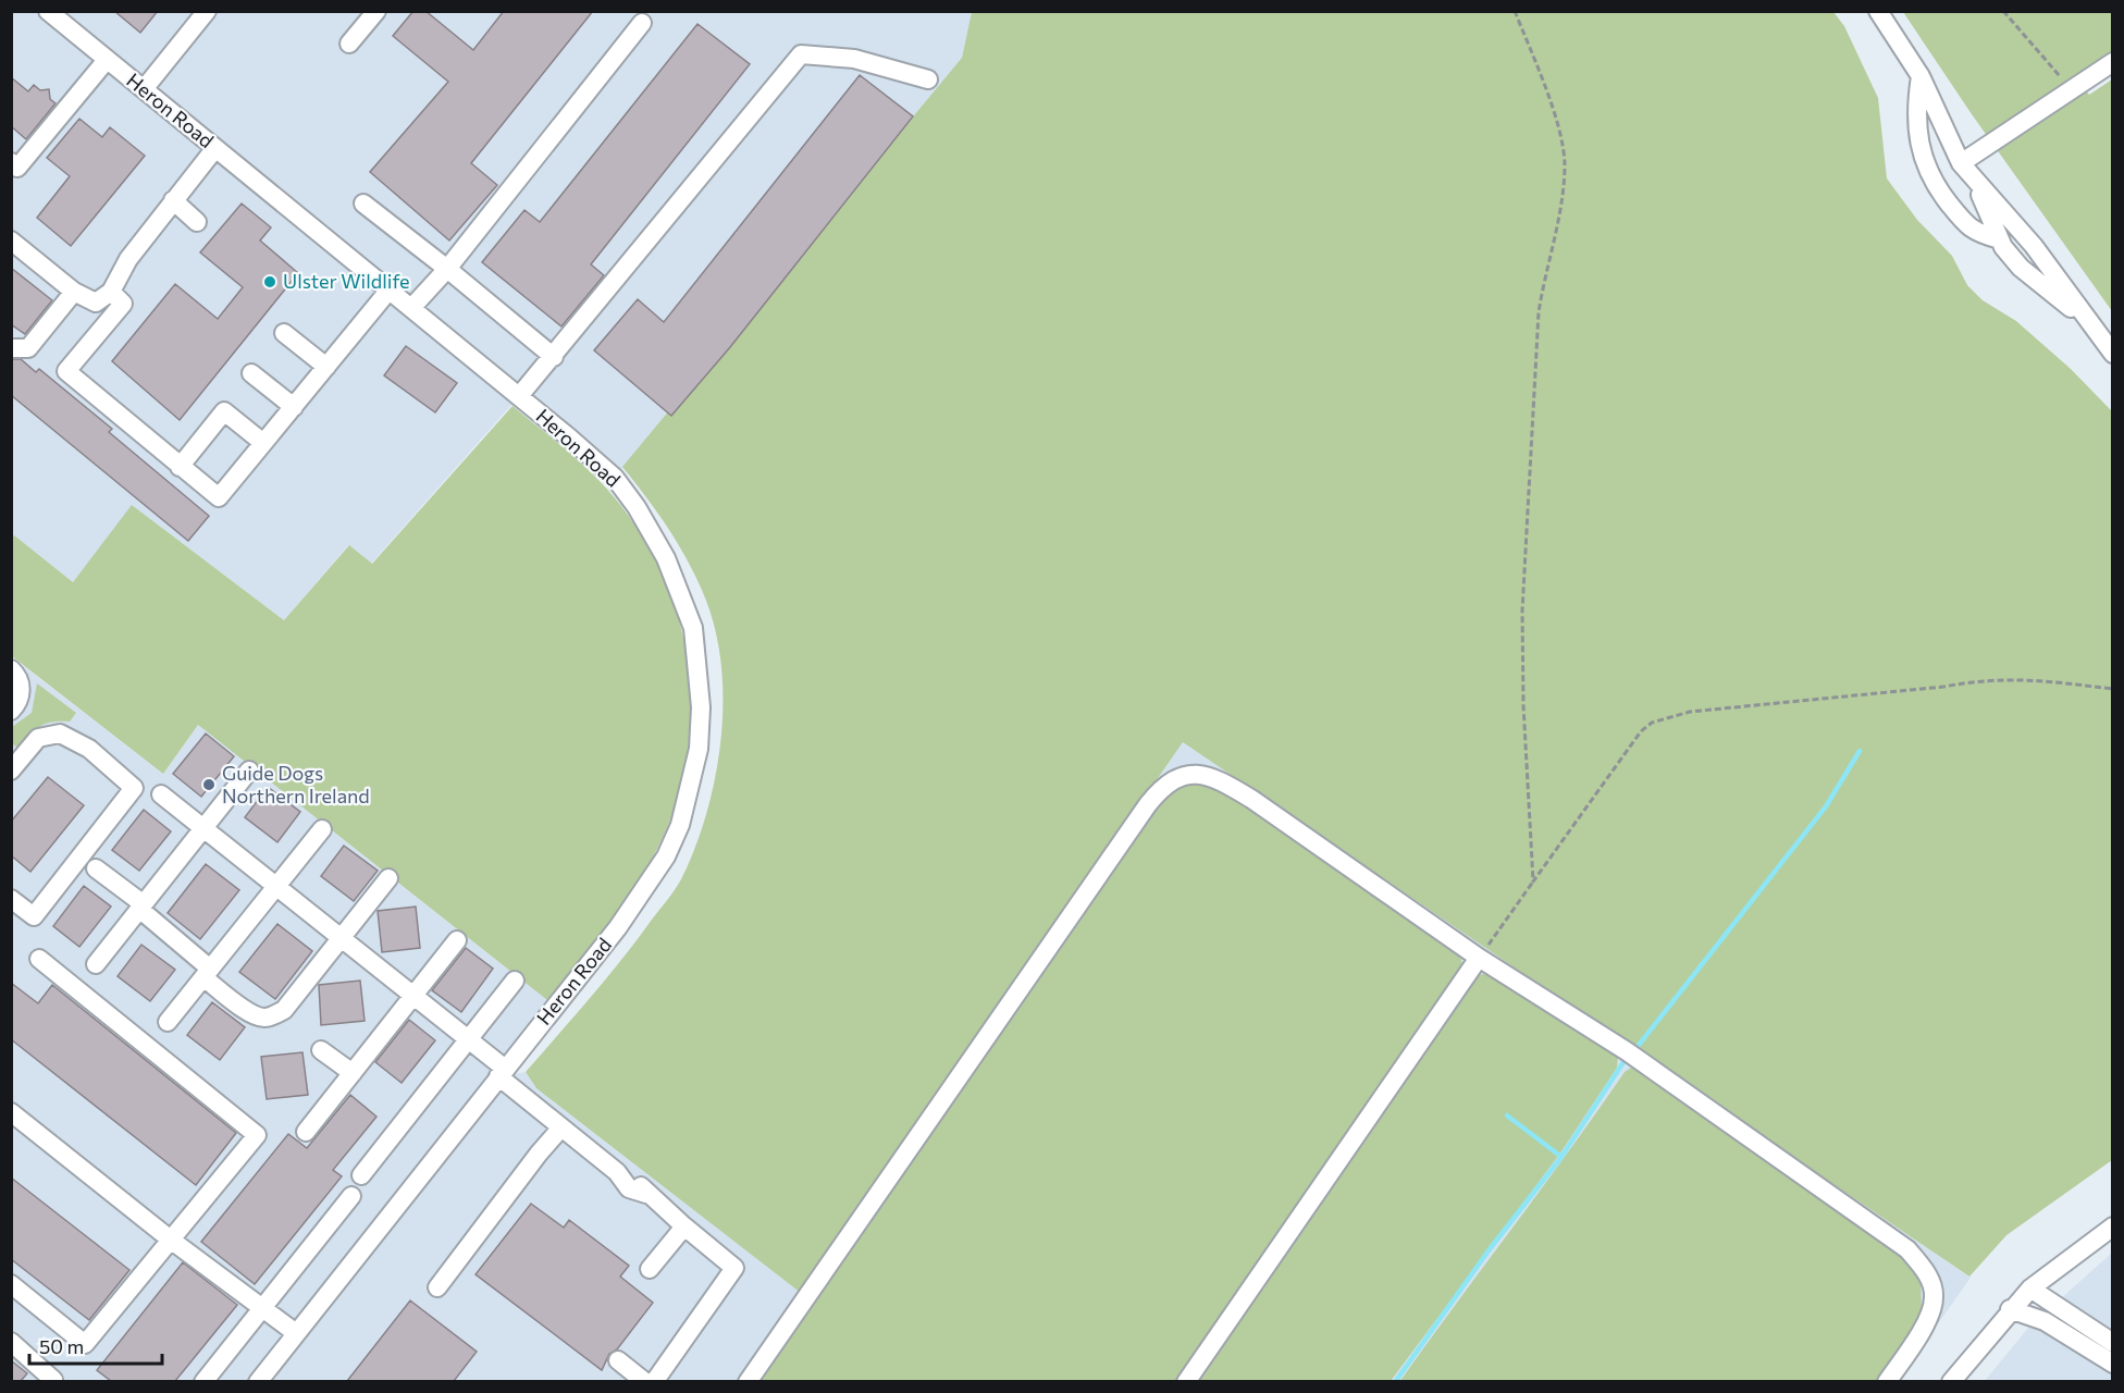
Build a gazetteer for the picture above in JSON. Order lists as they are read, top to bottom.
{
  "streets": {
    "street": ["Heron Road"]
  },
  "places": ["Ulster Wildlife", "Guide Dogs Northern Ireland"],
  "scale_bar": "50 m"
}
